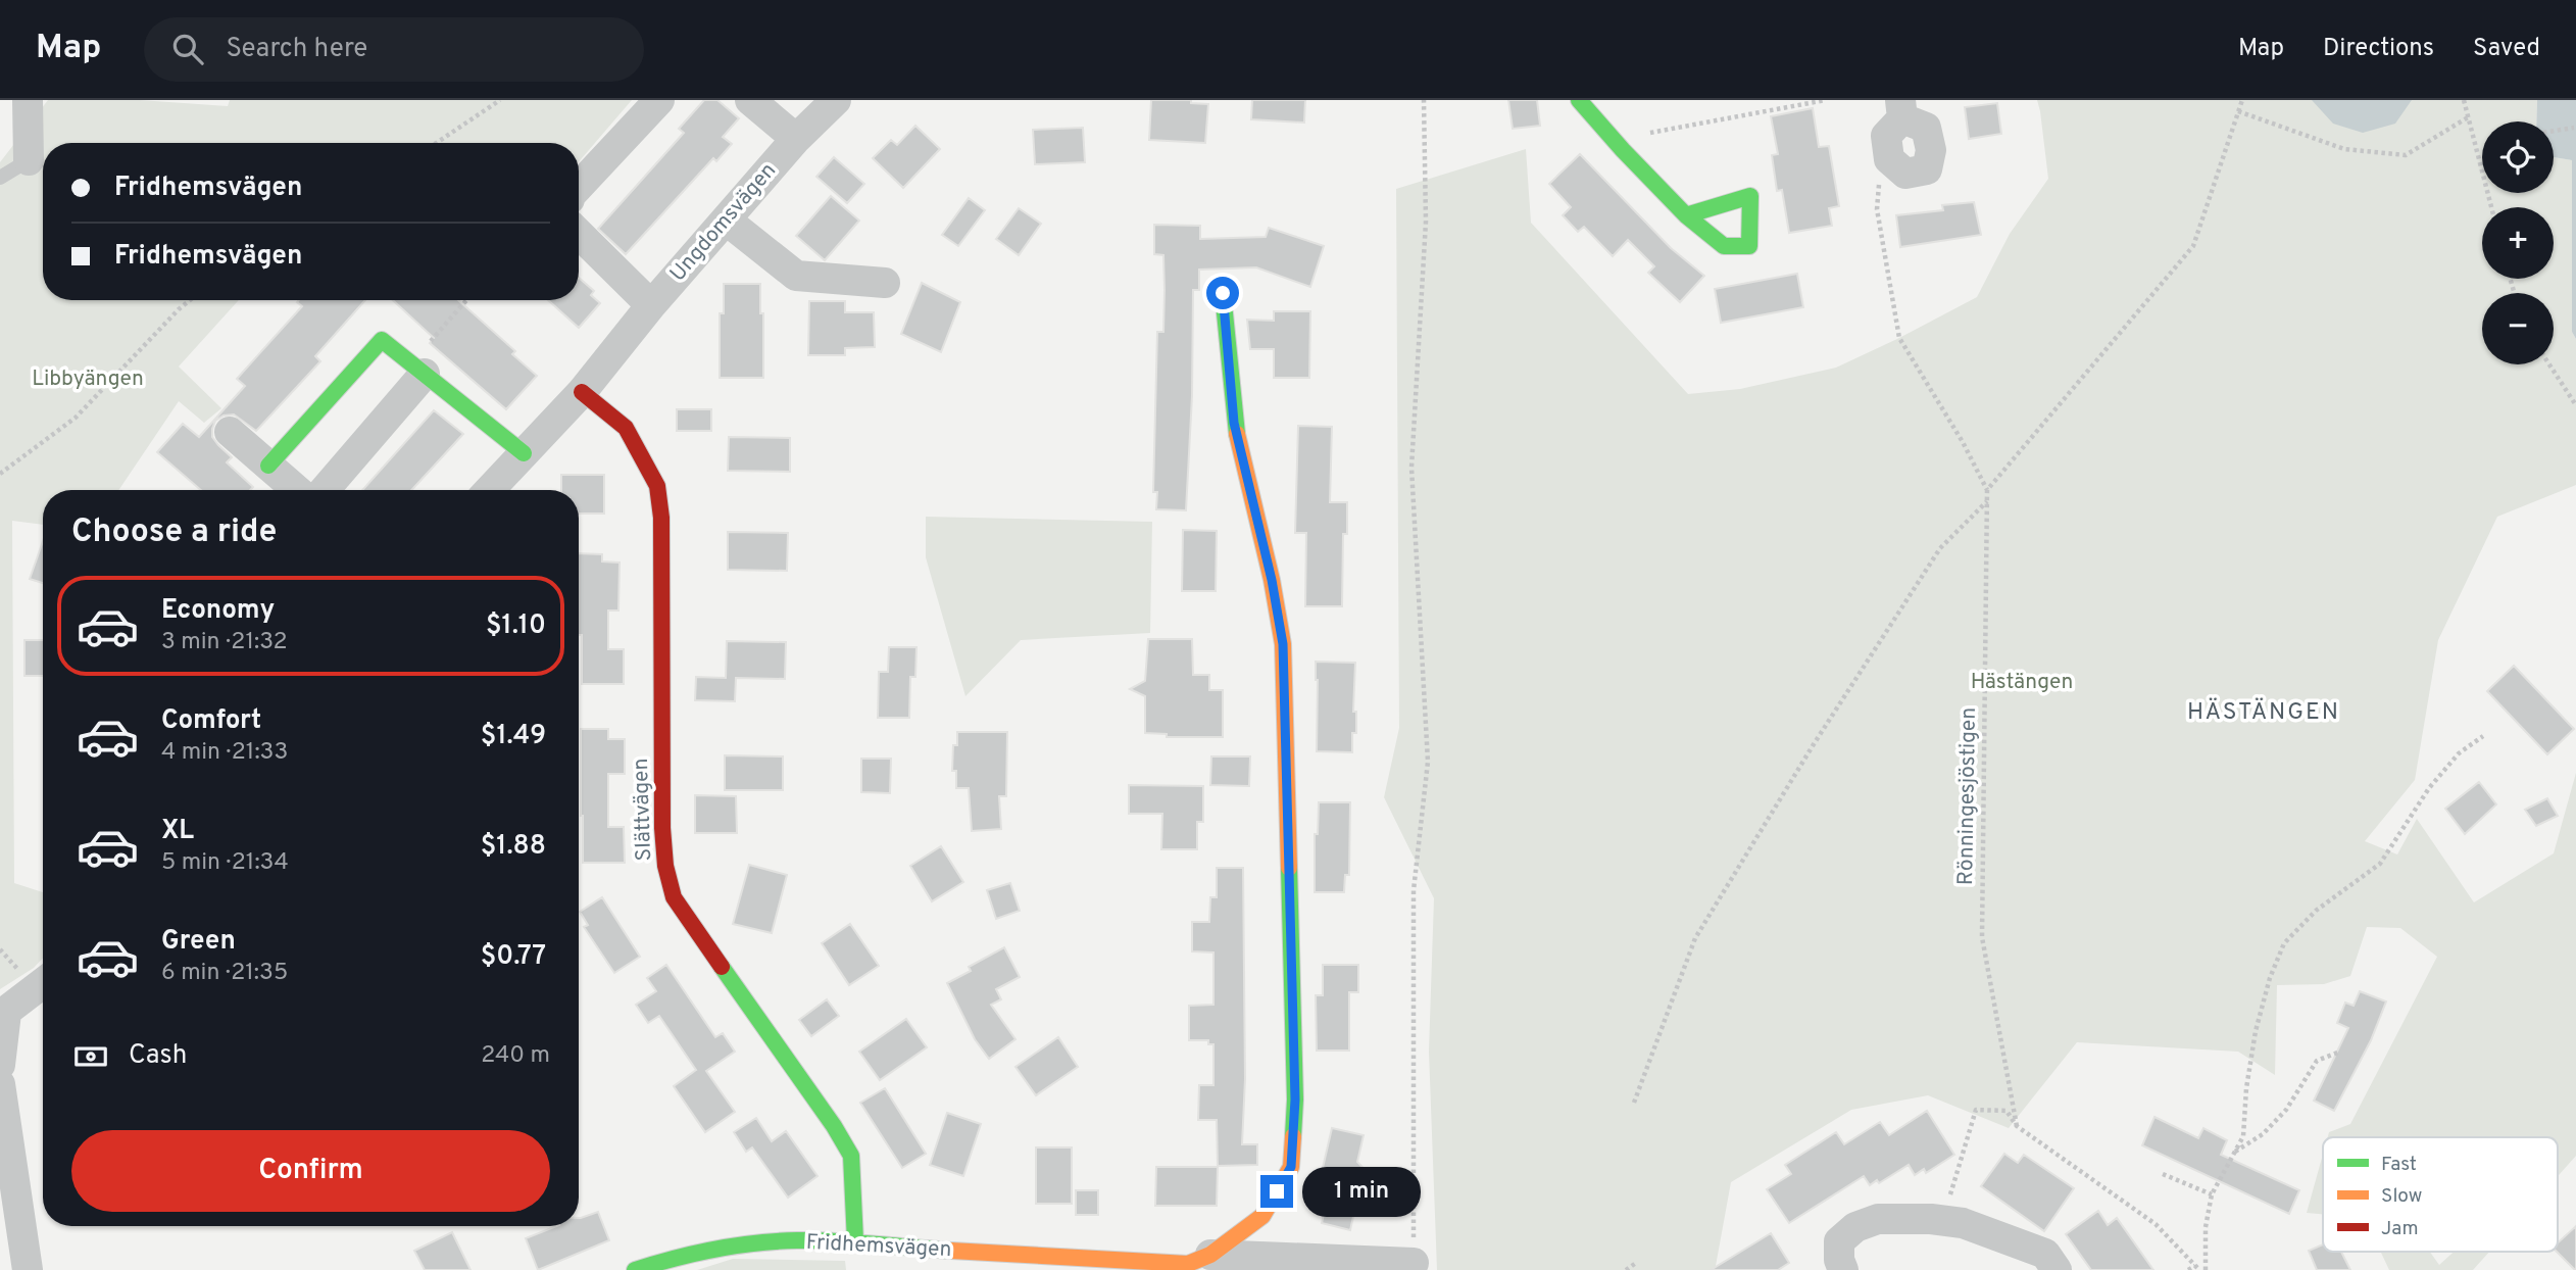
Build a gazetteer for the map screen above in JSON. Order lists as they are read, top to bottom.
{
  "streets": {
    "street": ["Ungdomsvägen", "Slättvägen", "Fridhemsvägen"],
    "path": ["Rönningesjöstigen"]
  },
  "crossings": [
    ["Ungdomsvägen", "Slättvägen"],
    ["Slättvägen", "Fridhemsvägen"]
  ],
  "districts": ["HÄSTÄNGEN"],
  "parks": ["Libbyängen", "Hästängen"],
  "legend": ["Fast", "Slow", "Jam"],
  "page": {
    "header": "Map",
    "search": "Search here",
    "nav": ["Map", "Directions", "Saved"],
    "map_buttons": ["+", "−"],
    "banner": ["Fridhemsvägen", "Fridhemsvägen"],
    "heading": "Choose a ride",
    "list": [
      {
        "name": "Economy",
        "note": "3 min · 21:32",
        "value": "$1.10"
      },
      {
        "name": "Comfort",
        "note": "4 min · 21:33",
        "value": "$1.49"
      },
      {
        "name": "XL",
        "note": "5 min · 21:34",
        "value": "$1.88"
      },
      {
        "name": "Green",
        "note": "6 min · 21:35",
        "value": "$0.77"
      }
    ],
    "pay": ["Cash", "240 m"],
    "buttons": "Confirm",
    "bubble": "1 min"
  }
}
